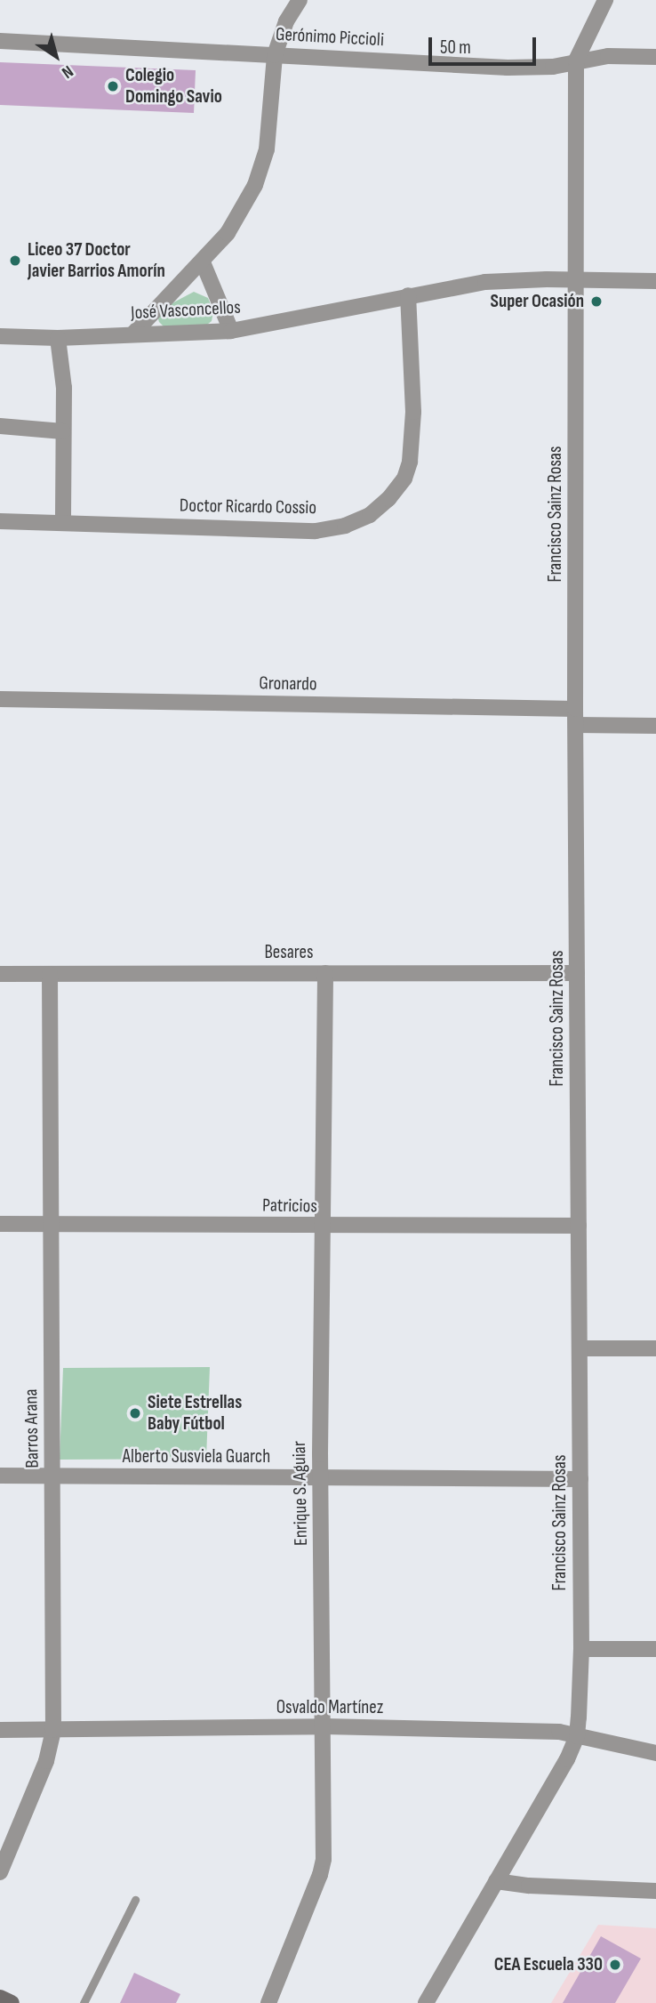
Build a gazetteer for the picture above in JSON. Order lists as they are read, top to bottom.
{
  "streets": {
    "street": [
      "Gerónimo Piccioli",
      "José Vasconcellos",
      "Doctor Ricardo Cossio",
      "Francisco Sainz Rosas",
      "Gronardo",
      "Besares",
      "Patricios",
      "Barros Arana",
      "Alberto Susviela Guarch",
      "Enrique S. Aguiar",
      "Osvaldo Martínez"
    ]
  },
  "crossings": [
    ["Gerónimo Piccioli", "Francisco Sainz Rosas"],
    ["José Vasconcellos", "Doctor Ricardo Cossio"],
    ["José Vasconcellos", "Francisco Sainz Rosas"],
    ["Francisco Sainz Rosas", "Gronardo"],
    ["Francisco Sainz Rosas", "Besares"],
    ["Francisco Sainz Rosas", "Patricios"],
    ["Francisco Sainz Rosas", "Alberto Susviela Guarch"],
    ["Francisco Sainz Rosas", "Osvaldo Martínez"],
    ["Besares", "Barros Arana"],
    ["Besares", "Enrique S. Aguiar"],
    ["Patricios", "Barros Arana"],
    ["Patricios", "Enrique S. Aguiar"],
    ["Barros Arana", "Alberto Susviela Guarch"],
    ["Barros Arana", "Osvaldo Martínez"],
    ["Alberto Susviela Guarch", "Enrique S. Aguiar"],
    ["Enrique S. Aguiar", "Osvaldo Martínez"]
  ],
  "places": [
    "Colegio Domingo Savio",
    "Liceo 37 Doctor Javier Barrios Amorín",
    "Super Ocasión",
    "Siete Estrellas Baby Fútbol",
    "CEA Escuela 330"
  ],
  "scale_bar": "50 m",
  "north": "bottom right"
}
